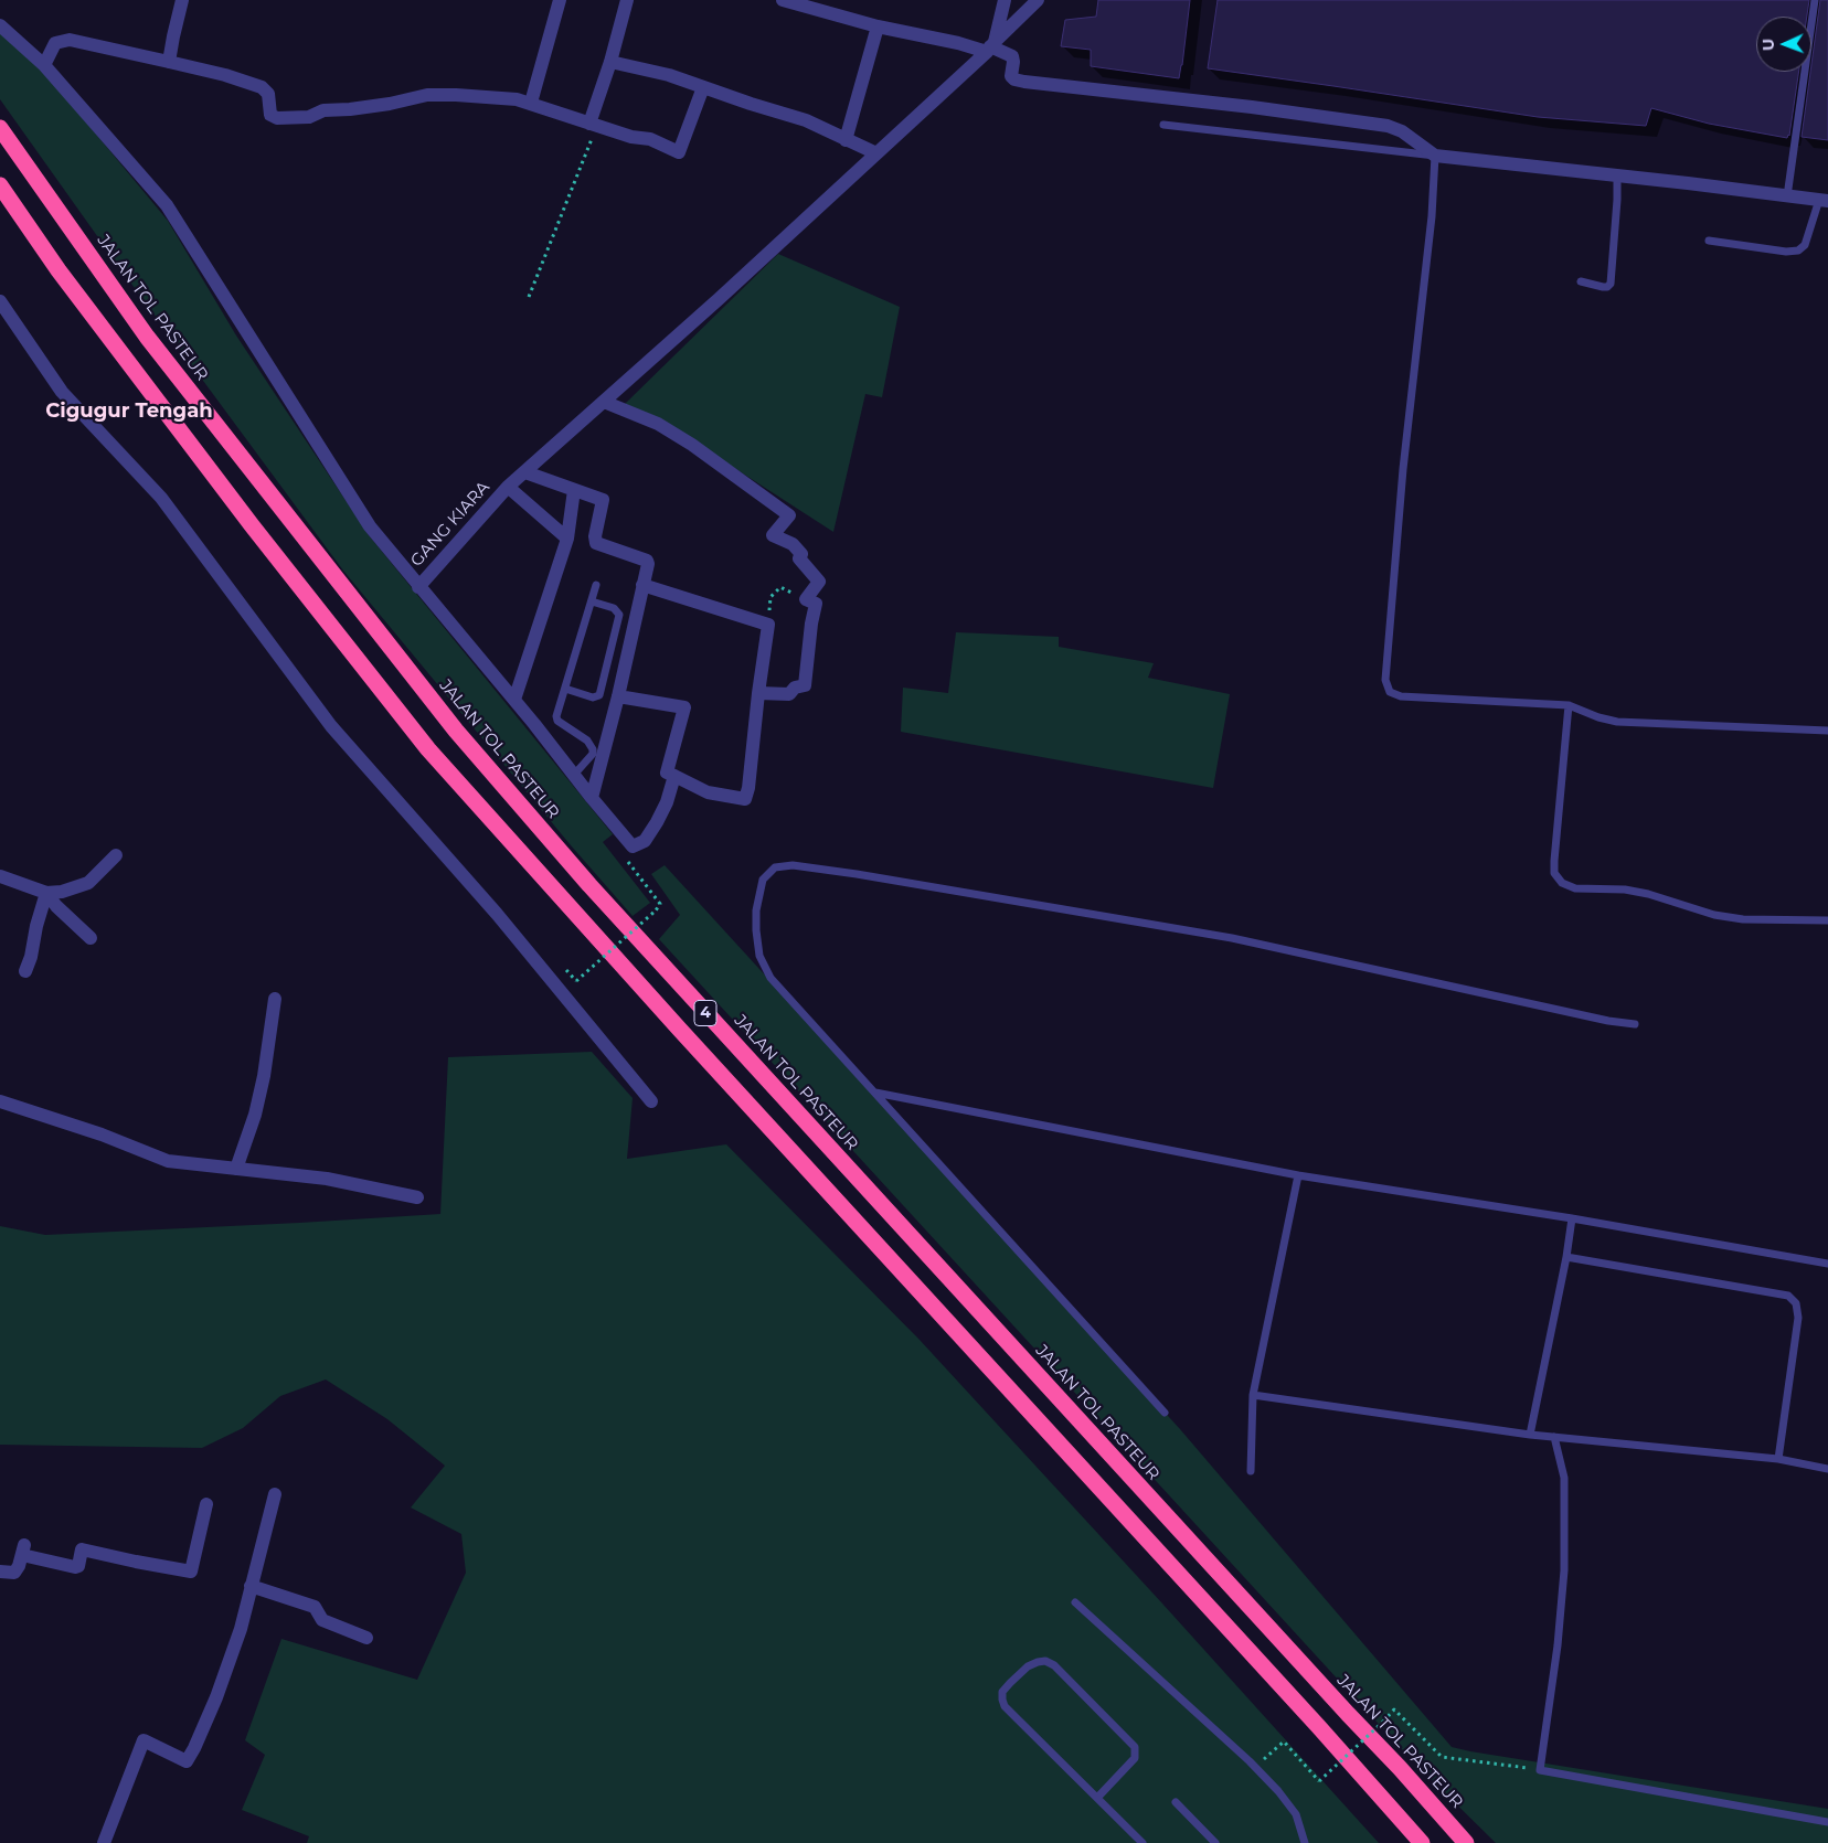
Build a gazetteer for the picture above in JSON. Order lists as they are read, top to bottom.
{
  "streets": {
    "highway": ["JALAN TOL PASTEUR", "4"],
    "street": ["GANG KIARA"]
  },
  "districts": ["Cigugur Tengah"],
  "north": "left"
}
